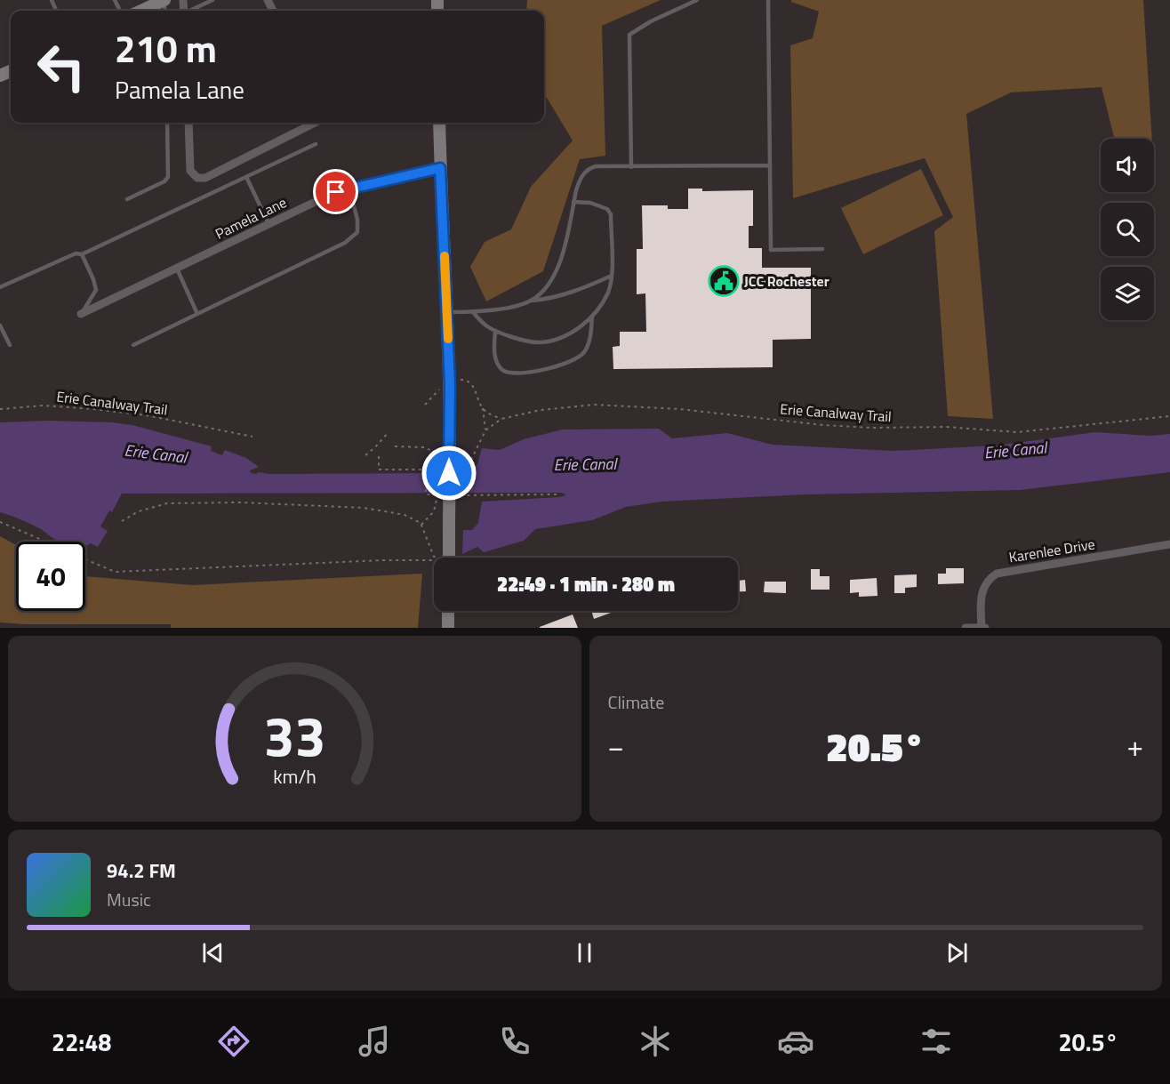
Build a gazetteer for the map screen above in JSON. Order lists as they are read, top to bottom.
{
  "streets": {
    "street": ["Pamela Lane", "Karenlee Drive"],
    "path": ["Erie Canalway Trail"]
  },
  "water": ["Erie Canal"],
  "places": {
    "public building": ["JCC Rochester"]
  },
  "page": {
    "turn": ["210 m", "Pamela Lane"],
    "limit": "40",
    "trip": "22:49 · 1 min · 280 m",
    "tile": "Climate",
    "heat": ["−", "20.5°", "+"],
    "song": ["94.2 FM", "Music"],
    "tabs": ["22:48", "20.5°"],
    "gauge": ["33", "km/h"]
  }
}
